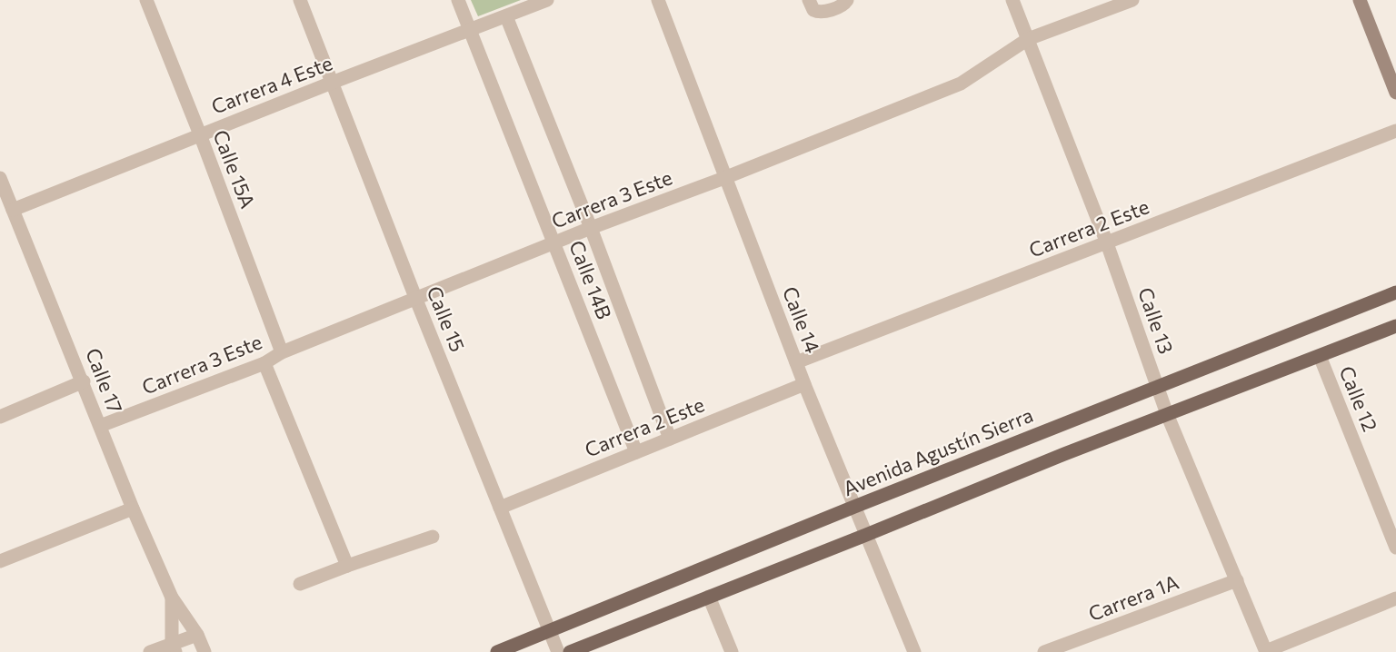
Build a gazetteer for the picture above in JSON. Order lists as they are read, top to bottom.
{
  "streets": {
    "main road": ["Avenida Agustín Sierra"],
    "street": [
      "Carrera 4 Este",
      "Calle 15A",
      "Carrera 3 Este",
      "Carrera 2 Este",
      "Calle 14B",
      "Calle 15",
      "Calle 14",
      "Calle 13",
      "Calle 17",
      "Calle 12",
      "Carrera 1A"
    ]
  },
  "crossings": [
    ["Carrera 4 Este", "Calle 15A"],
    ["Carrera 4 Este", "Calle 14B"],
    ["Carrera 4 Este", "Calle 15"],
    ["Carrera 4 Este", "Calle 17"],
    ["Calle 15A", "Carrera 3 Este"],
    ["Carrera 3 Este", "Calle 14B"],
    ["Carrera 3 Este", "Calle 15"],
    ["Carrera 3 Este", "Calle 14"],
    ["Carrera 3 Este", "Calle 13"],
    ["Carrera 3 Este", "Calle 17"],
    ["Carrera 2 Este", "Calle 14B"],
    ["Carrera 2 Este", "Calle 15"],
    ["Carrera 2 Este", "Calle 14"],
    ["Carrera 2 Este", "Calle 13"],
    ["Calle 15", "Avenida Agustín Sierra"],
    ["Calle 14", "Avenida Agustín Sierra"],
    ["Calle 13", "Avenida Agustín Sierra"],
    ["Calle 13", "Carrera 1A"]
  ]
}
